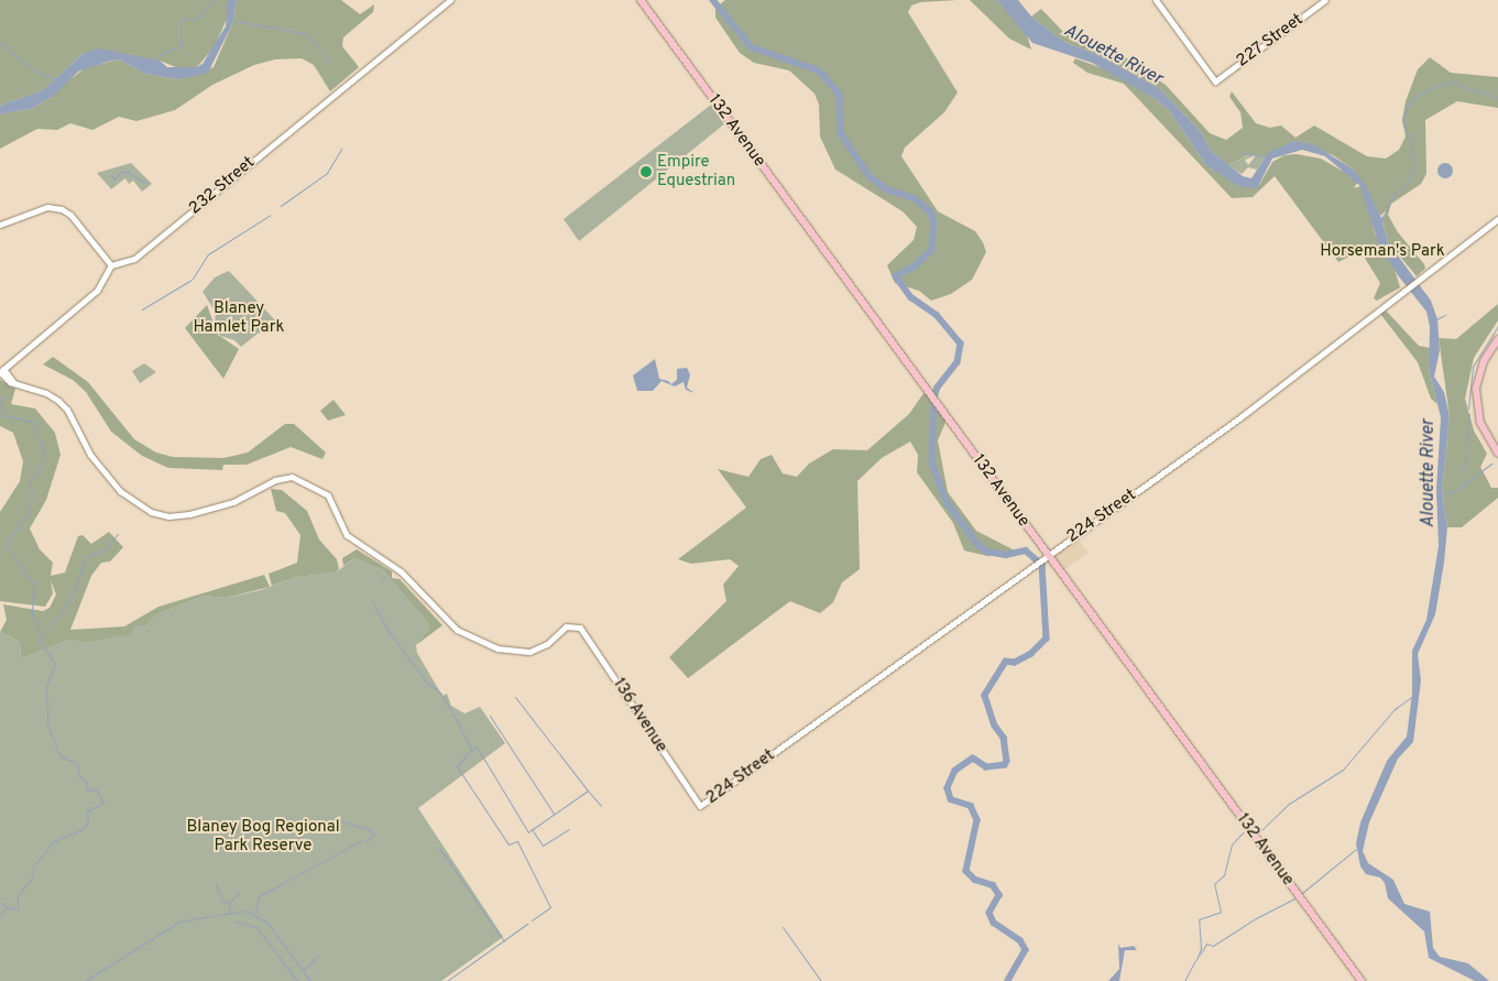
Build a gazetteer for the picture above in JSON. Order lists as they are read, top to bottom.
{
  "streets": {
    "main road": ["132 Avenue"],
    "street": [
      "227 Street",
      "232 Street",
      "224 Street",
      "136 Avenue"
    ]
  },
  "crossings": [
    ["132 Avenue", "224 Street"],
    ["224 Street", "136 Avenue"]
  ],
  "water": ["Alouette River"],
  "parks": ["Horseman's Park", "Blaney Hamlet Park", "Blaney Bog Regional Park Reserve"],
  "places": ["Empire Equestrian"]
}
